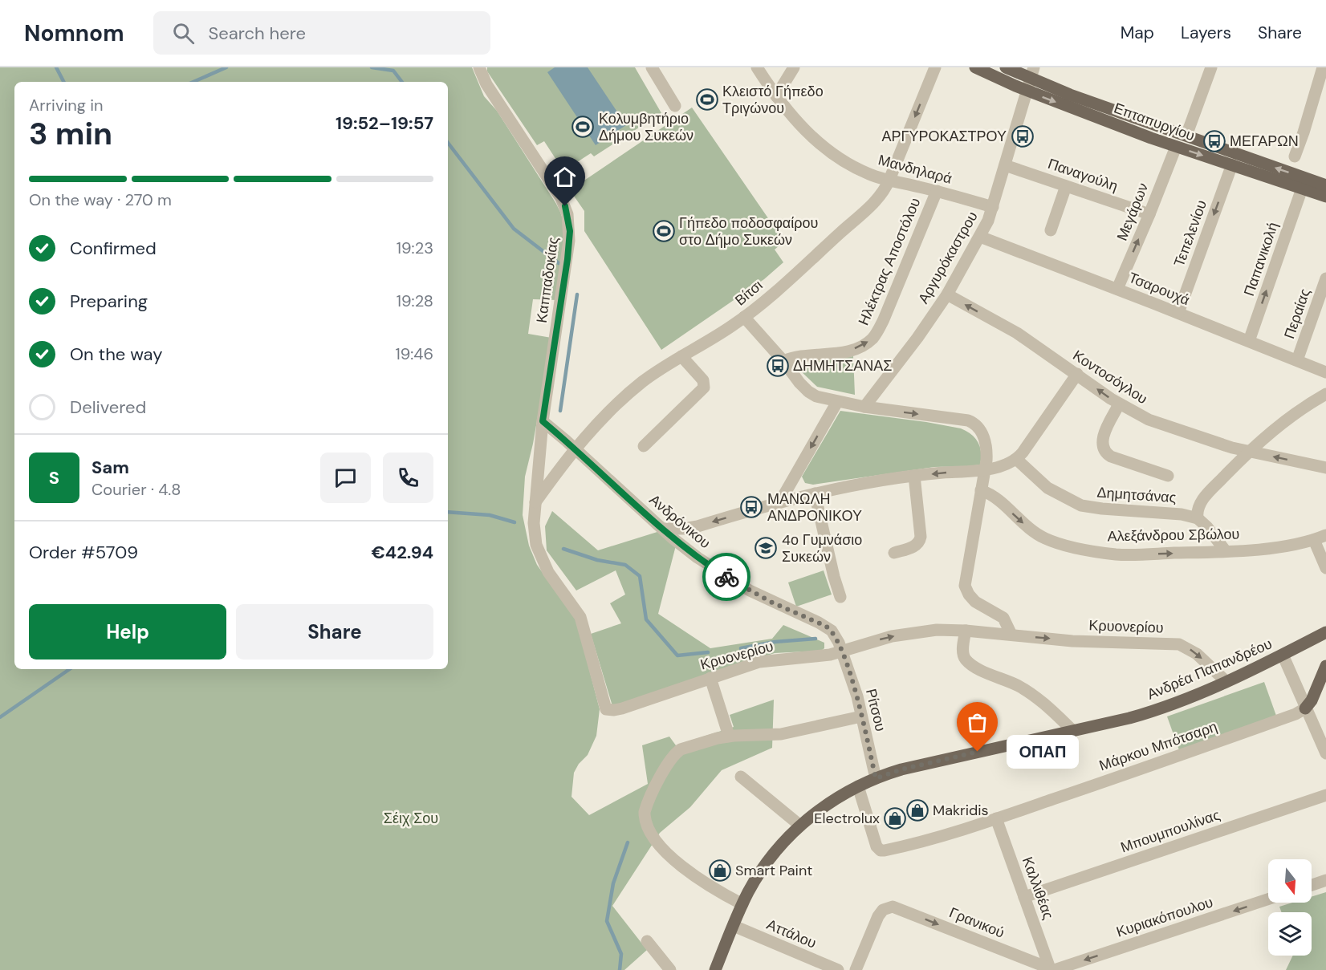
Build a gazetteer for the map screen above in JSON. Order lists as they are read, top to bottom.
{
  "streets": {
    "main road": ["Επταπυργίου", "Ανδρέα Παπανδρέου"],
    "street": [
      "Μανδηλαρά",
      "Παναγούλη",
      "Μεγάρων",
      "Τεπελενίου",
      "Αργυρόκαστρου",
      "Παπανικολή",
      "Ηλέκτρας Αποστόλου",
      "Καππαδοκίας",
      "Τσαρουχά",
      "Βίτσι",
      "Περαίας",
      "Κοντοσόγλου",
      "Δημητσάνας",
      "Ανδρόνικου",
      "Αλεξάνδρου Σβώλου",
      "Κρυονερίου",
      "Ρίτσου",
      "Μάρκου Μπότσαρη",
      "Μπουμπουλίνας",
      "Καλλιθέας",
      "Κυριακόπουλου",
      "Γρανικού",
      "Αττάλου"
    ]
  },
  "crossings": [
    ["Επταπυργίου", "Μεγάρων"],
    ["Επταπυργίου", "Τεπελενίου"],
    ["Επταπυργίου", "Αργυρόκαστρου"],
    ["Επταπυργίου", "Παπανικολή"],
    ["Μανδηλαρά", "Αργυρόκαστρου"],
    ["Μανδηλαρά", "Ηλέκτρας Αποστόλου"],
    ["Μανδηλαρά", "Βίτσι"],
    ["Παναγούλη", "Μεγάρων"],
    ["Παναγούλη", "Αργυρόκαστρου"],
    ["Μεγάρων", "Τσαρουχά"],
    ["Τεπελενίου", "Τσαρουχά"],
    ["Αργυρόκαστρου", "Τσαρουχά"],
    ["Αργυρόκαστρου", "Κοντοσόγλου"],
    ["Παπανικολή", "Τσαρουχά"],
    ["Καππαδοκίας", "Κρυονερίου"],
    ["Τσαρουχά", "Περαίας"],
    ["Βίτσι", "Ανδρόνικου"],
    ["Βίτσι", "Κρυονερίου"],
    ["Ανδρόνικου", "Κρυονερίου"],
    ["Ανδρόνικου", "Ρίτσου"],
    ["Κρυονερίου", "Ανδρέα Παπανδρέου"],
    ["Κρυονερίου", "Ρίτσου"],
    ["Ανδρέα Παπανδρέου", "Ρίτσου"],
    ["Ανδρέα Παπανδρέου", "Μάρκου Μπότσαρη"],
    ["Ανδρέα Παπανδρέου", "Αττάλου"],
    ["Μάρκου Μπότσαρη", "Καλλιθέας"],
    ["Μπουμπουλίνας", "Καλλιθέας"],
    ["Καλλιθέας", "Κυριακόπουλου"],
    ["Καλλιθέας", "Γρανικού"],
    ["Κυριακόπουλου", "Γρανικού"]
  ],
  "one_way": [
    "Τεπελενίου",
    "Παπανικολή",
    "Ηλέκτρας Αποστόλου",
    "Κοντοσόγλου",
    "Αλεξάνδρου Σβώλου",
    "Κρυονερίου",
    "Κυριακόπουλου"
  ],
  "parks": ["Σέιχ Σου"],
  "places": {
    "sports": ["Κλειστό Γήπεδο Τριγώνου", "Κολυμβητήριο Δήμου Συκεών", "Γήπεδο ποδοσφαίρου στο Δήμο Συκεών"],
    "bus stop": [
      "ΑΡΓΥΡΟΚΑΣΤΡΟΥ",
      "ΜΕΓΑΡΩΝ",
      "ΔΗΜΗΤΣΑΝΑΣ",
      "ΜΑΝΩΛΗ ΑΝΔΡΟΝΙΚΟΥ"
    ],
    "school or university": ["4ο Γυμνάσιο Συκεών"],
    "other": ["ΟΠΑΠ"],
    "shop": ["Makridis", "Electrolux", "Smart Paint"]
  },
  "north": "bottom",
  "page": {
    "header": "Nomnom",
    "search": "Search here",
    "nav": ["Map", "Layers", "Share"],
    "heading": ["3 min", "Arriving in", "19:52–19:57"],
    "panel": [
      "Sam",
      "Courier · 4.8",
      "Order #5709",
      "€42.94"
    ],
    "bar": "On the way · 270 m",
    "list": [
      ["Confirmed", "19:23"],
      ["Preparing", "19:28"],
      ["On the way", "19:46"],
      "Delivered"
    ],
    "round": "S",
    "buttons": ["Help", "Share"],
    "bubble": "ΟΠΑΠ"
  }
}
